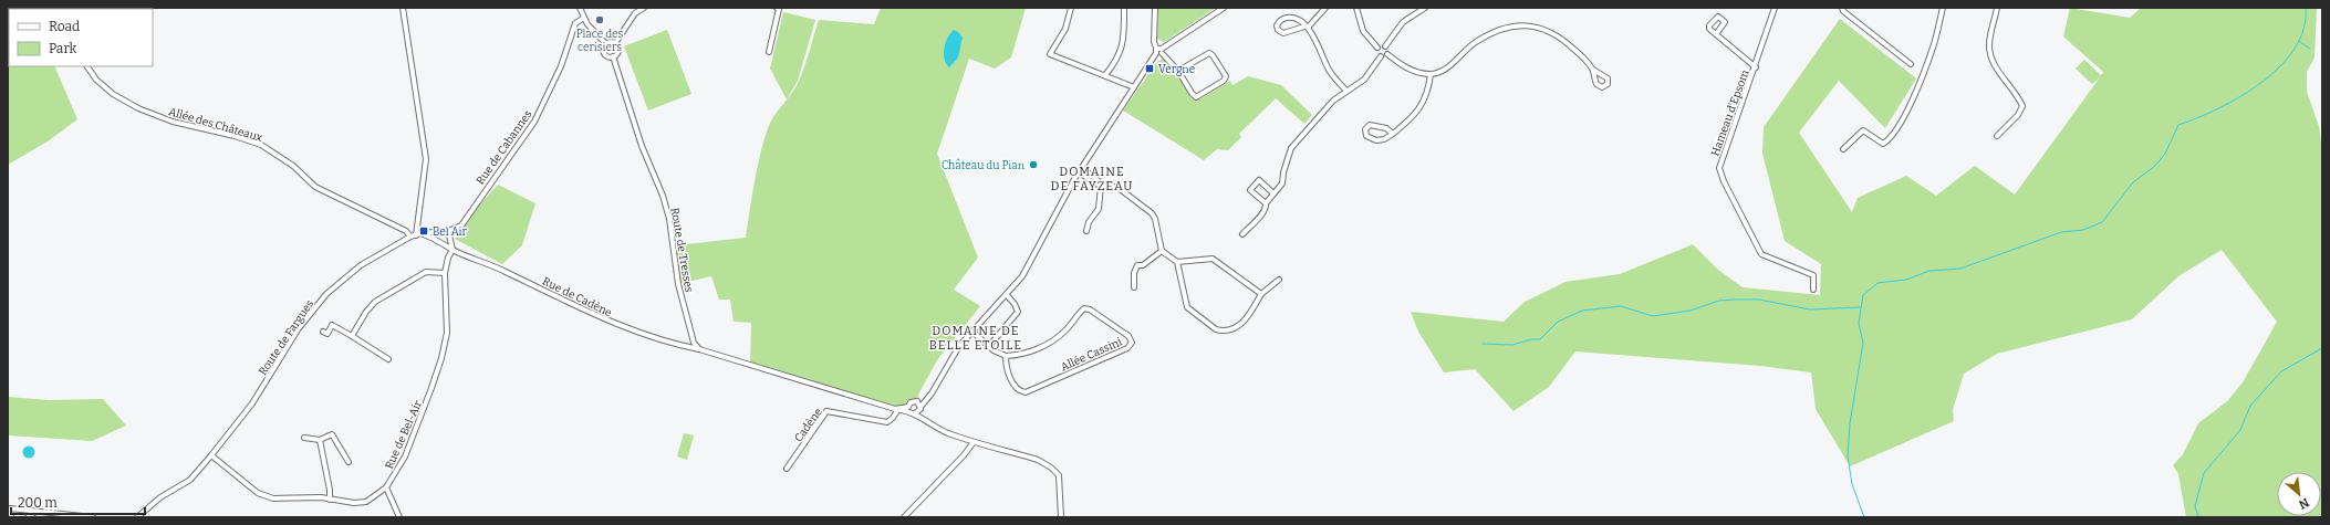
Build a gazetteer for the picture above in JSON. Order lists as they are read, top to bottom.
{
  "streets": {
    "street": [
      "Hameau d'Epsom",
      "Allée des Châteaux",
      "Rue de Cabannes",
      "Route de Tresses",
      "Rue de Cadène",
      "Route de Fargues",
      "Allée Cassini",
      "Cadène",
      "Rue de Bel-Air"
    ]
  },
  "crossings": [
    ["Allée des Châteaux", "Rue de Cadène"],
    ["Allée des Châteaux", "Route de Fargues"],
    ["Route de Tresses", "Rue de Cadène"],
    ["Rue de Cadène", "Rue de Bel-Air"],
    ["Route de Fargues", "Rue de Bel-Air"]
  ],
  "districts": ["DOMAINE DE FAYZEAU", "DOMAINE DE BELLE ETOILE"],
  "places": {
    "other": ["Place des cerisiers", "Château du Pian"],
    "transit": ["Vergne", "Bel Air"]
  },
  "legend": ["Road", "Park"],
  "scale_bar": "200 m",
  "north": "bottom right"
}
